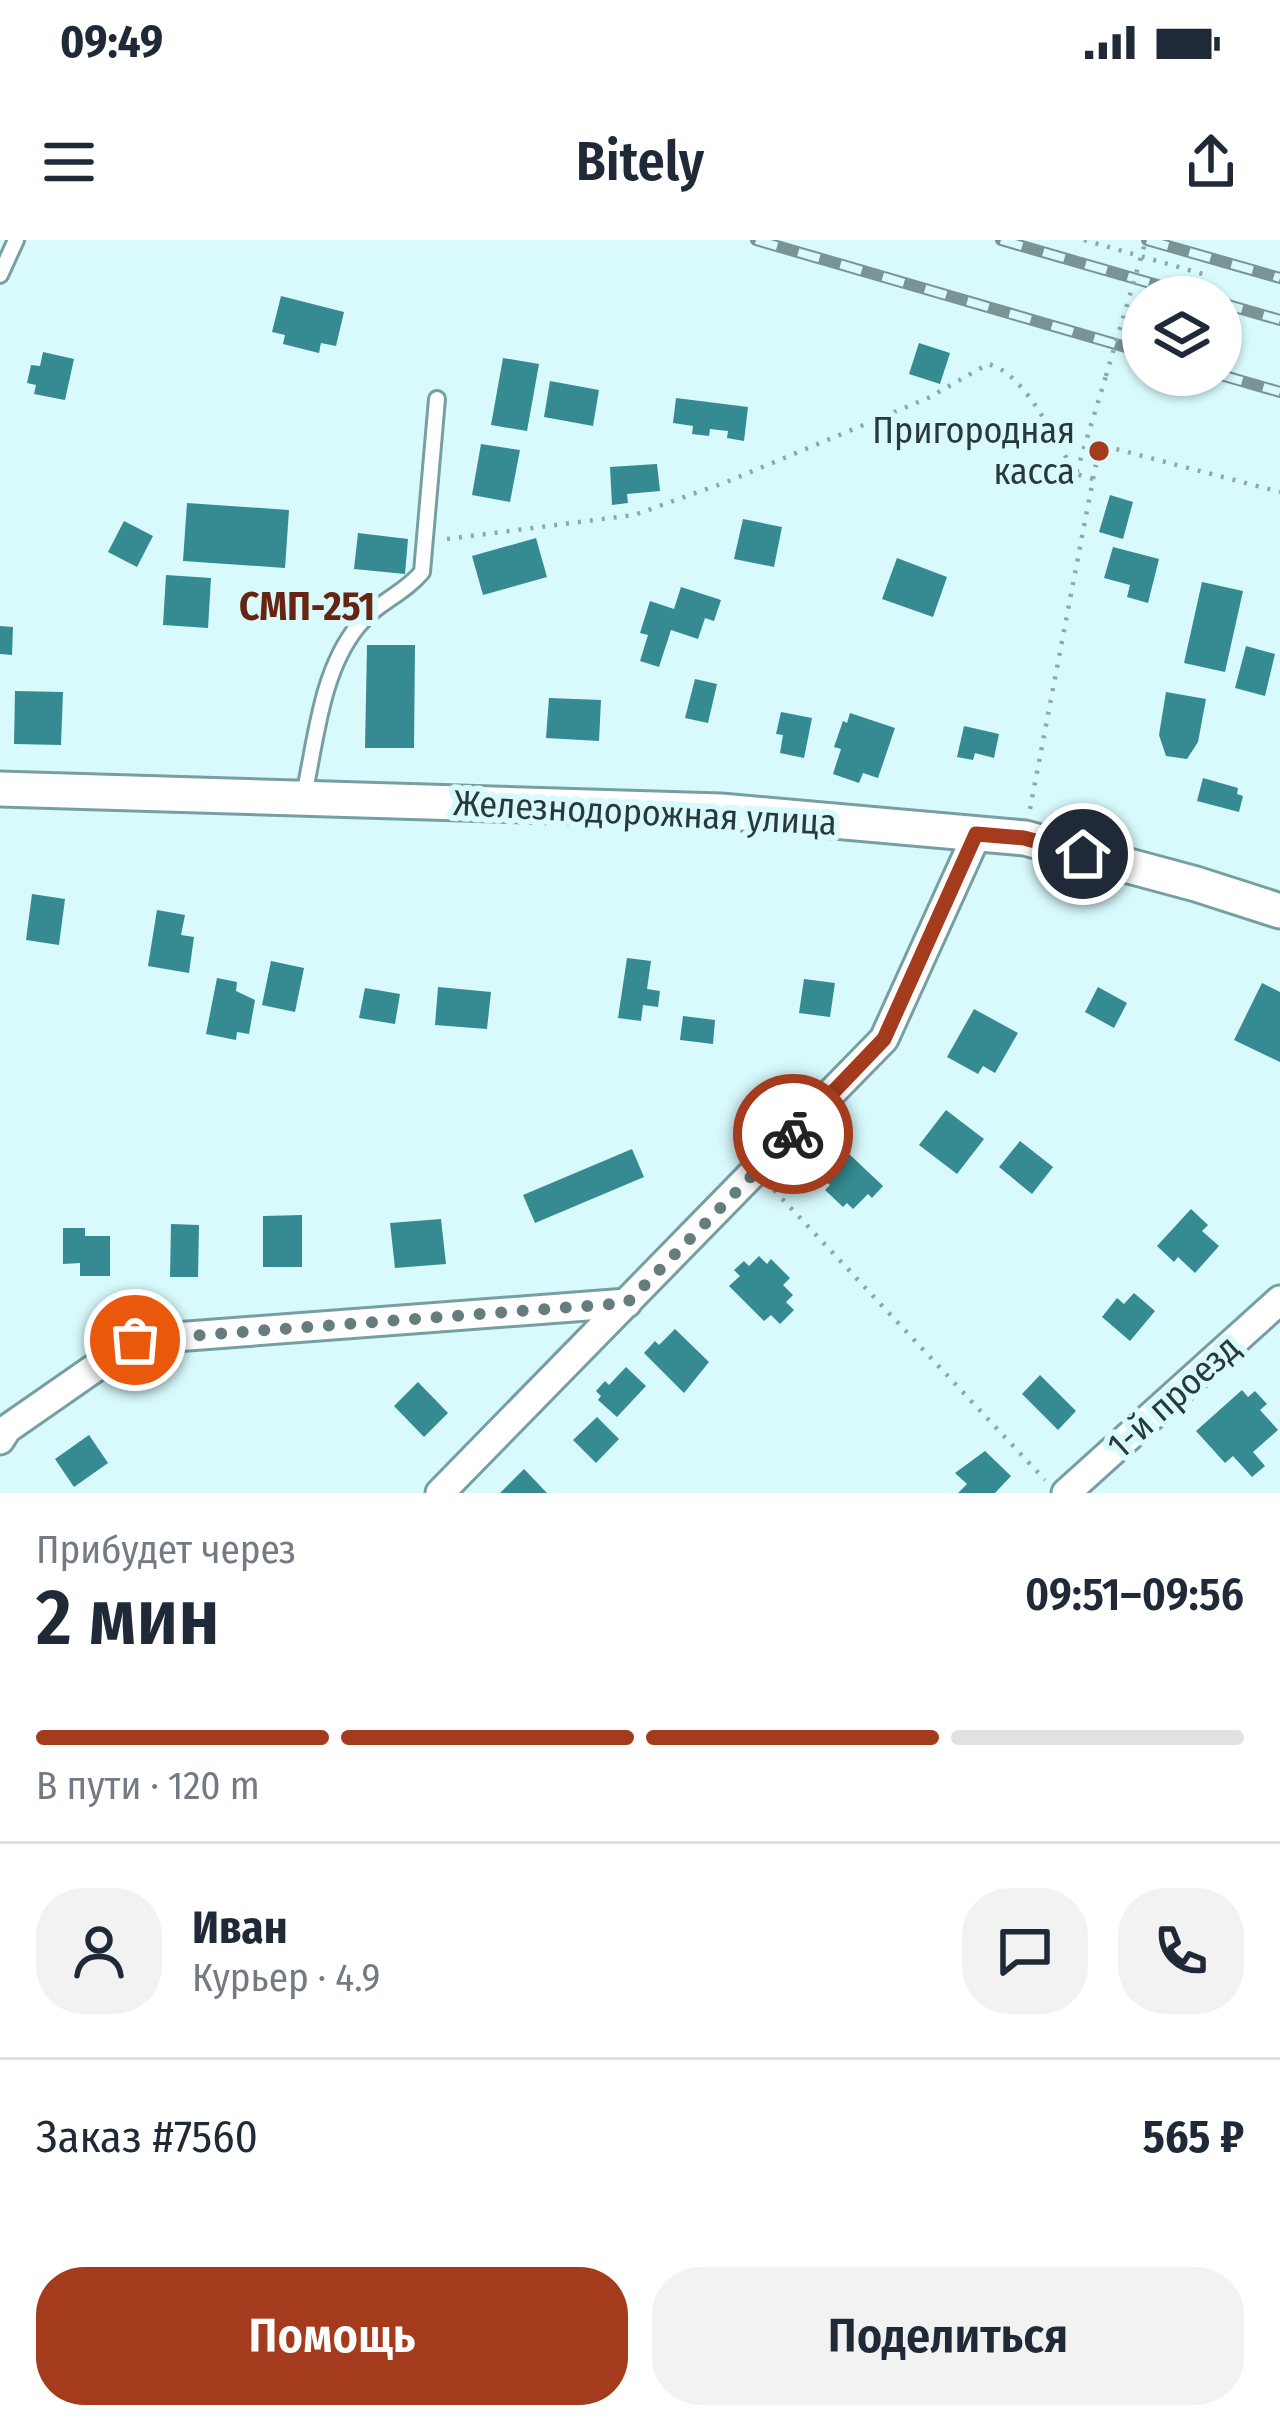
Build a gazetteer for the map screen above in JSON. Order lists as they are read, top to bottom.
{
  "streets": {
    "street": ["Железнодорожная улица", "1-й проезд"]
  },
  "districts": ["СМП-251"],
  "places": ["Пригородная касса"],
  "page": {
    "status": "09:49",
    "header": "Bitely",
    "heading": ["2 мин", "Прибудет через", "09:51–09:56"],
    "panel": [
      "Иван",
      "Курьер · 4.9",
      "Заказ #7560",
      "565 ₽"
    ],
    "bar": "В пути · 120 m",
    "buttons": ["Помощь", "Поделиться"]
  }
}
